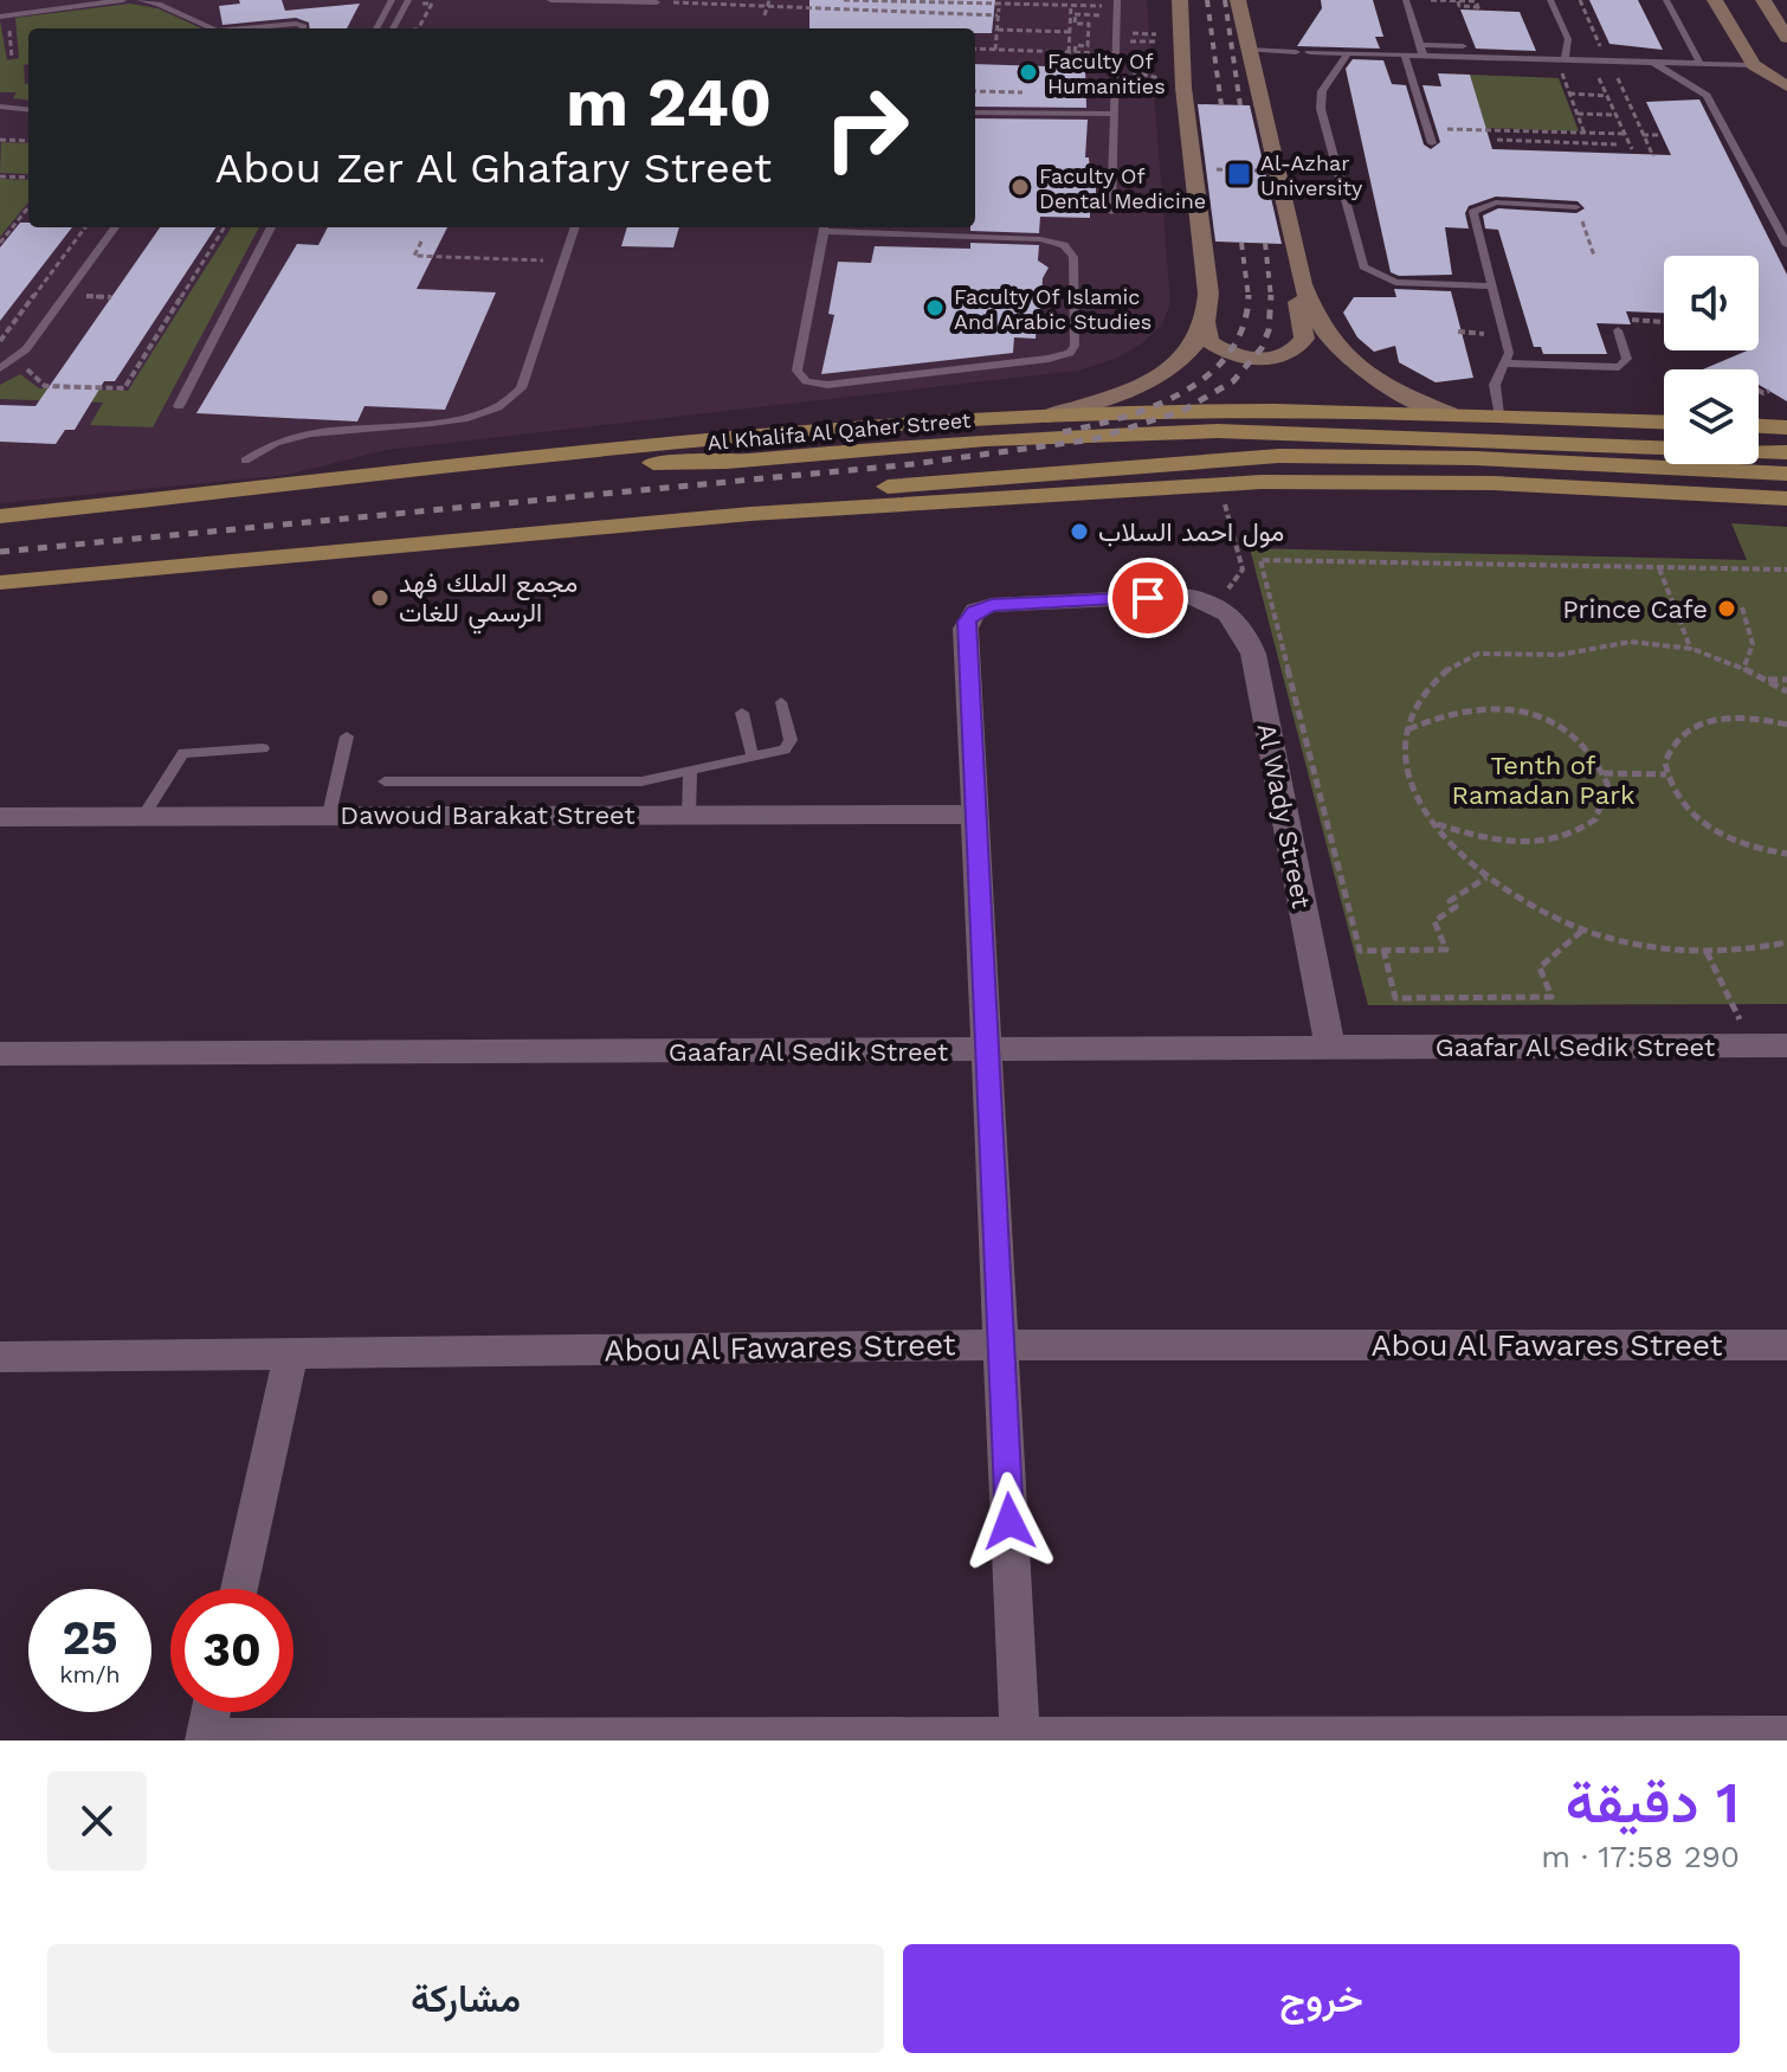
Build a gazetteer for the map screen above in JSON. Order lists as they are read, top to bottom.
{
  "streets": {
    "main road": ["Al Khalifa Al Qaher Street"],
    "street": [
      "Dawoud Barakat Street",
      "Al Wady Street",
      "Gaafar Al Sedik Street",
      "Abou Al Fawares Street"
    ]
  },
  "crossings": [
    ["Al Wady Street", "Gaafar Al Sedik Street"]
  ],
  "parks": ["Tenth of Ramadan Park"],
  "places": {
    "other": [
      "Faculty Of Humanities",
      "Faculty Of Dental Medicine",
      "Faculty Of Islamic And Arabic Studies",
      "مول احمد السلاب",
      "مجمع الملك فهد الرسمي للغات",
      "Prince Cafe"
    ],
    "transit": ["Al-Azhar University"]
  },
  "page": {
    "turn": ["240 m", "Abou Zer Al Ghafary Street"],
    "speed": "25 km/h",
    "limit": "30",
    "heading": ["1 دقيقة", "290 m · 17:58"],
    "buttons": ["خروج", "مشاركة"]
  }
}
